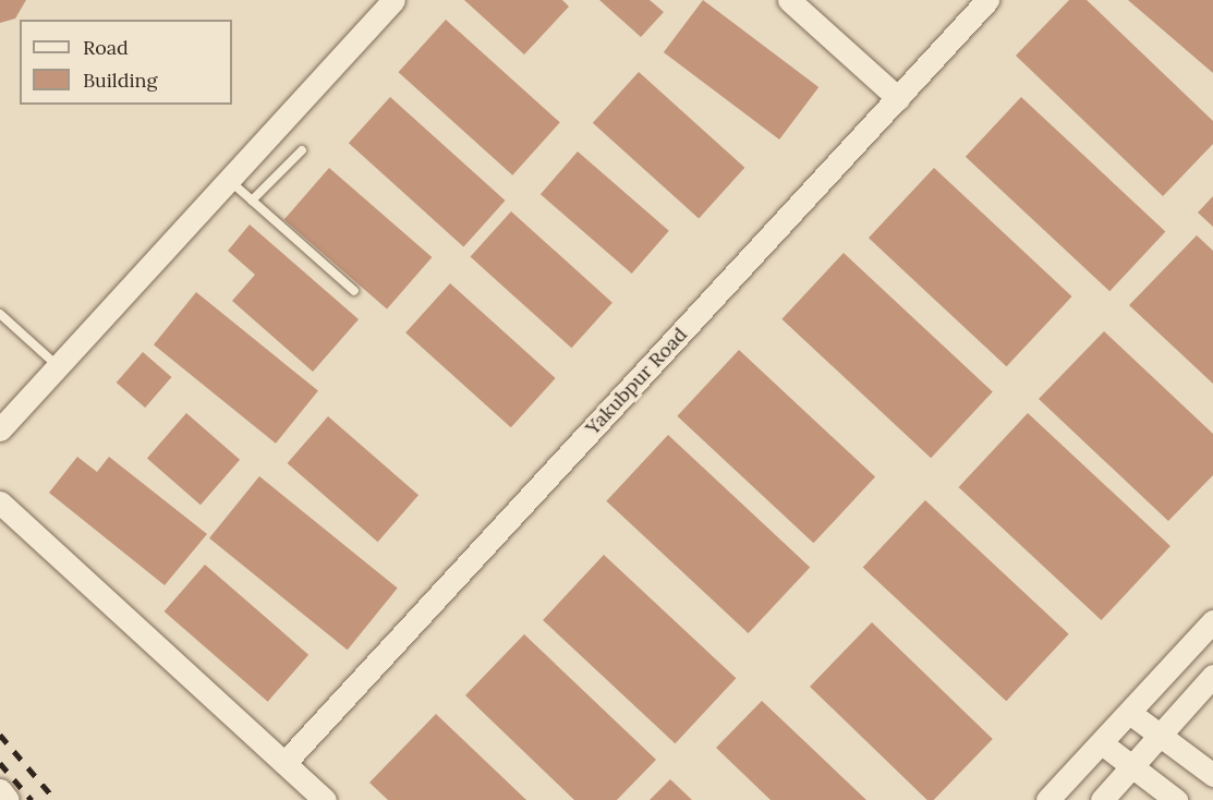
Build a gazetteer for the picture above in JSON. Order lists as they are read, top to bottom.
{
  "streets": {
    "street": ["Yakubpur Road"]
  },
  "legend": ["Road", "Building"]
}
